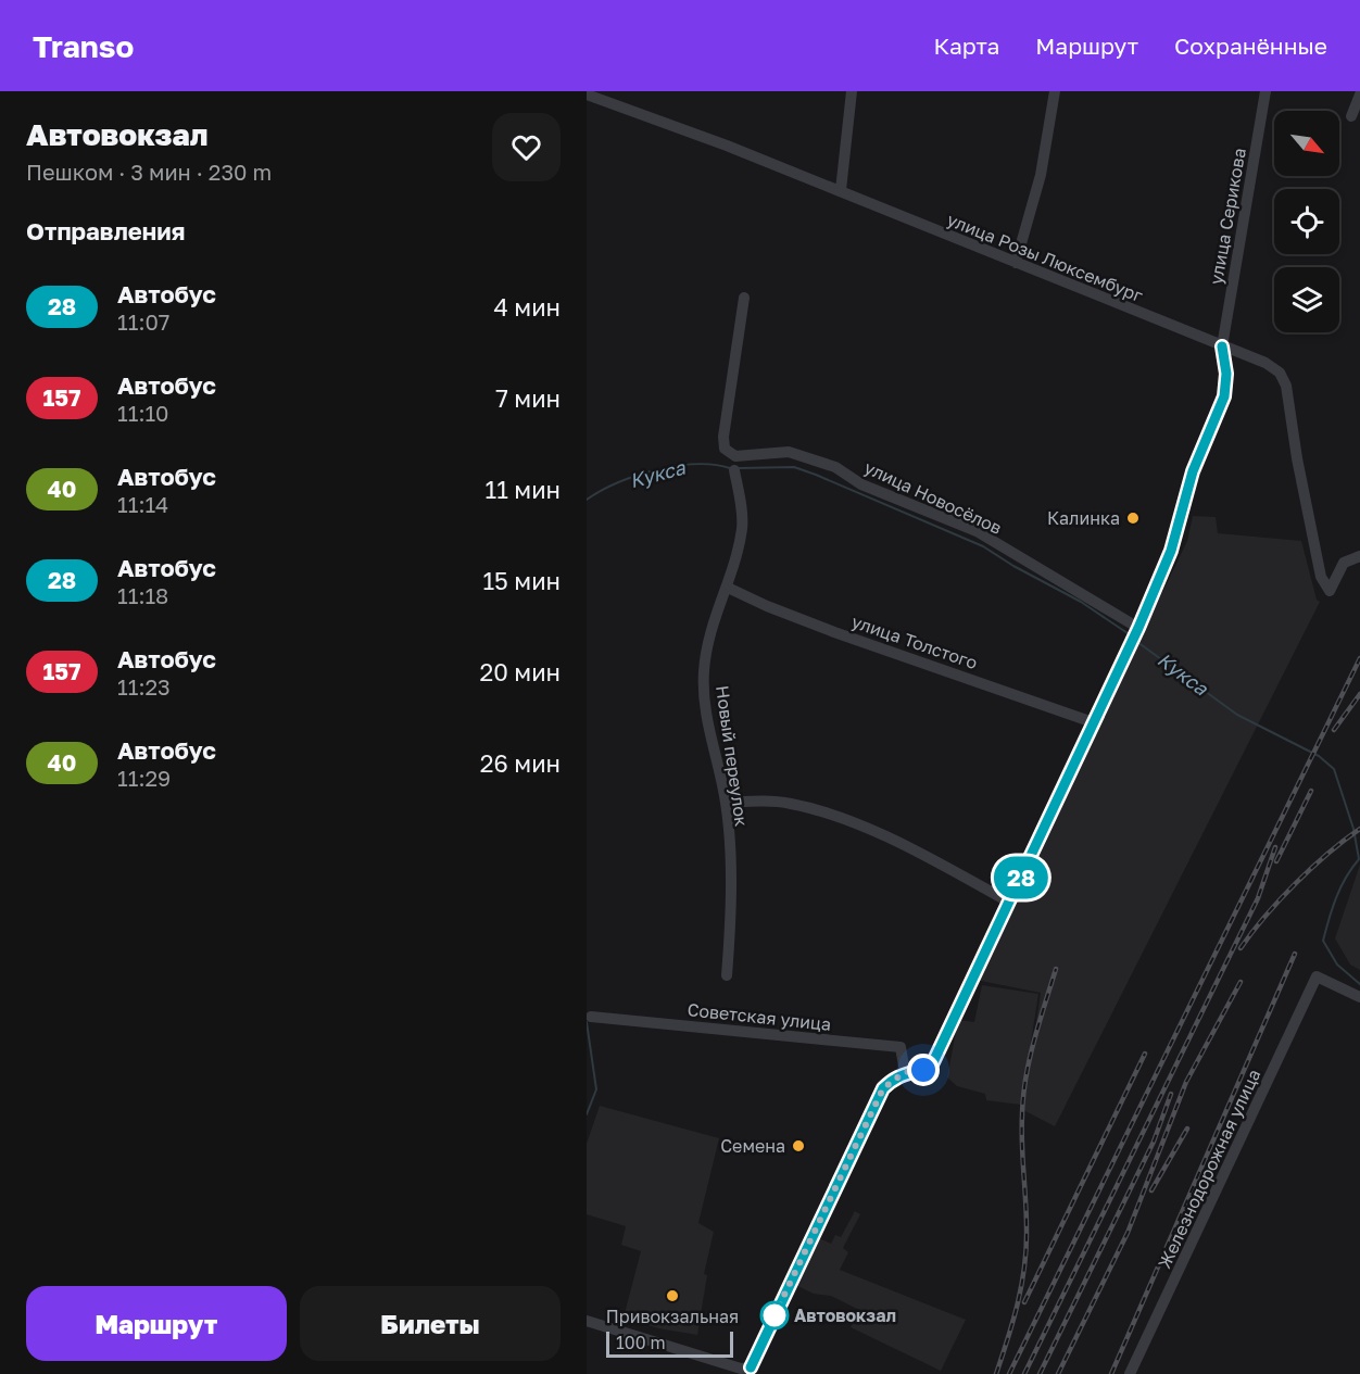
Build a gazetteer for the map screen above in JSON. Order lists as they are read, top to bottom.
{
  "streets": {
    "street": [
      "улица Серикова",
      "улица Розы Люксембург",
      "улица Новосёлов",
      "улица Толстого",
      "Новый переулок",
      "Советская улица",
      "Железнодорожная улица"
    ]
  },
  "crossings": [
    ["улица Серикова", "улица Розы Люксембург"],
    ["улица Серикова", "улица Новосёлов"],
    ["улица Серикова", "улица Толстого"],
    ["улица Серикова", "Советская улица"],
    ["улица Толстого", "Новый переулок"]
  ],
  "water": ["Кукса"],
  "places": [
    "Калинка",
    "Семена",
    "Привокзальная",
    "Автовокзал"
  ],
  "lines": ["bus line 28"],
  "scale_bar": "100 m",
  "north": "bottom right",
  "page": {
    "header": "Transo",
    "nav": ["Карта", "Маршрут", "Сохранённые"],
    "heading": [
      ["Автовокзал", "Пешком · 3 мин · 230 m"],
      "Отправления"
    ],
    "on_map": "28",
    "list": [
      {
        "mark": "28",
        "name": "Автобус",
        "note": "11:07",
        "value": "4 мин"
      },
      {
        "mark": "157",
        "name": "Автобус",
        "note": "11:10",
        "value": "7 мин"
      },
      {
        "mark": "40",
        "name": "Автобус",
        "note": "11:14",
        "value": "11 мин"
      },
      {
        "mark": "28",
        "name": "Автобус",
        "note": "11:18",
        "value": "15 мин"
      },
      {
        "mark": "157",
        "name": "Автобус",
        "note": "11:23",
        "value": "20 мин"
      },
      {
        "mark": "40",
        "name": "Автобус",
        "note": "11:29",
        "value": "26 мин"
      }
    ],
    "buttons": ["Маршрут", "Билеты"],
    "scale": "100 m"
  }
}
